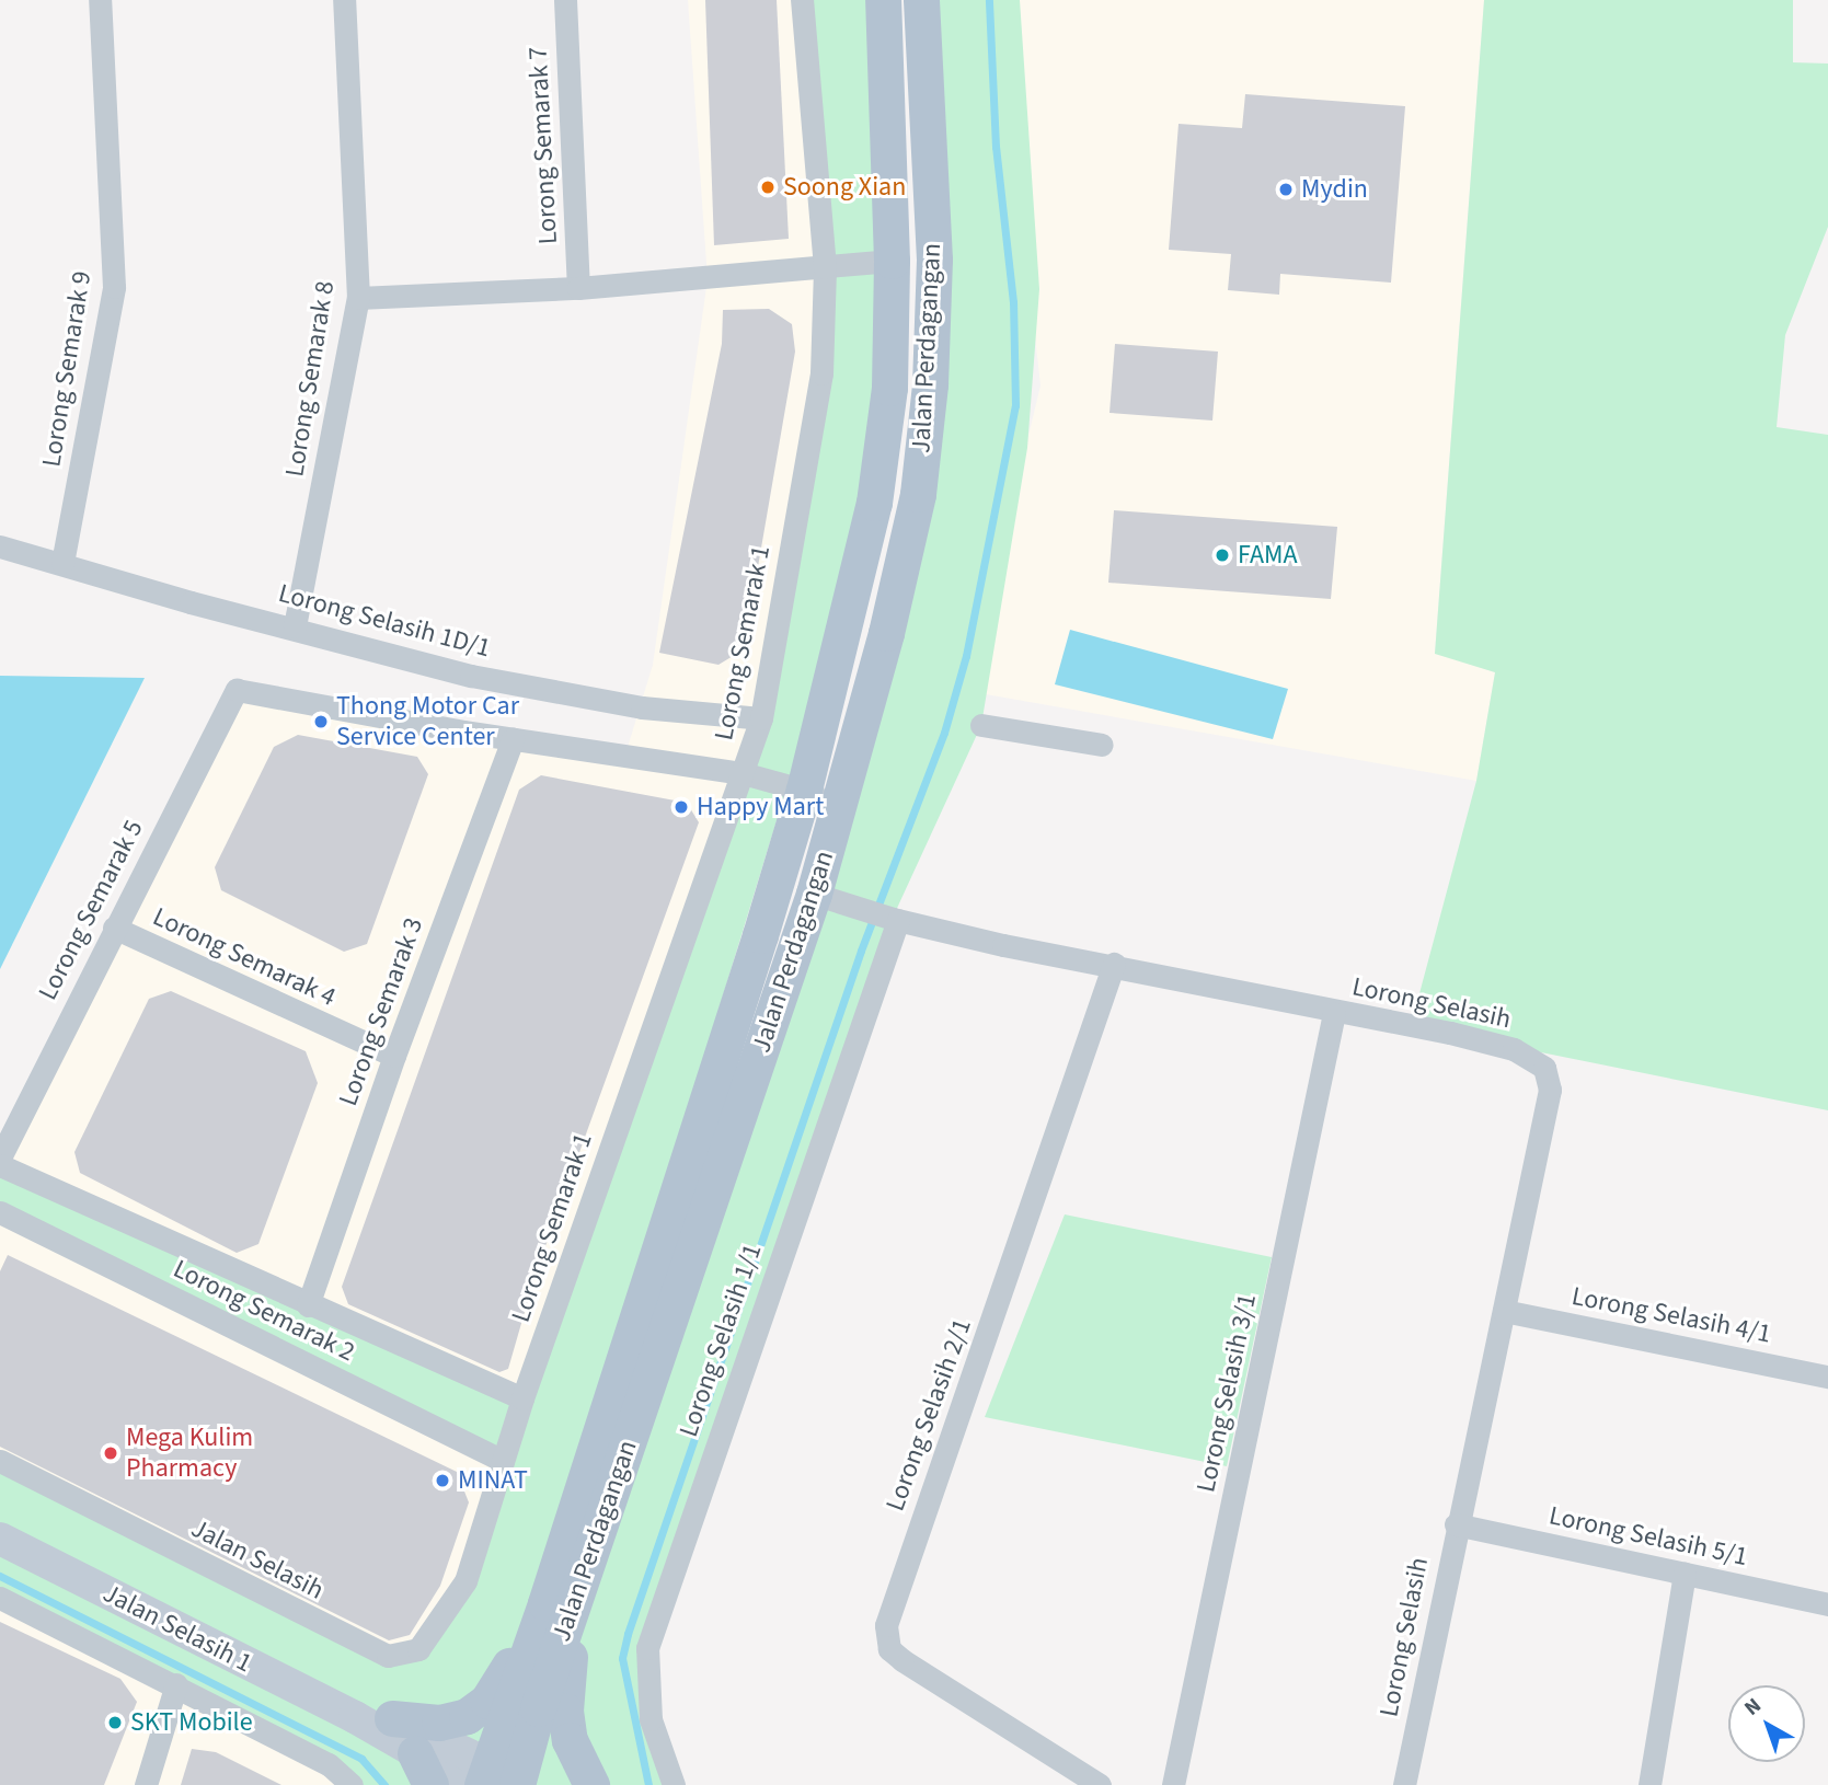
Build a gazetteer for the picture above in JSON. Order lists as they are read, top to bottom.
{
  "streets": {
    "main road": ["Jalan Perdagangan"],
    "street": [
      "Lorong Semarak 7",
      "Lorong Semarak 9",
      "Lorong Semarak 8",
      "Lorong Selasih 1D/1",
      "Lorong Semarak 1",
      "Lorong Semarak 5",
      "Lorong Semarak 4",
      "Lorong Selasih",
      "Lorong Semarak 3",
      "Lorong Semarak 2",
      "Lorong Selasih 4/1",
      "Lorong Selasih 1/1",
      "Lorong Selasih 3/1",
      "Lorong Selasih 2/1",
      "Lorong Selasih 5/1",
      "Jalan Selasih",
      "Jalan Selasih 1"
    ]
  },
  "crossings": [
    ["Jalan Perdagangan", "Lorong Selasih"],
    ["Jalan Perdagangan", "Jalan Selasih 1"],
    ["Lorong Semarak 9", "Lorong Selasih 1D/1"],
    ["Lorong Semarak 8", "Lorong Selasih 1D/1"],
    ["Lorong Selasih 1D/1", "Lorong Semarak 1"],
    ["Lorong Semarak 1", "Lorong Semarak 2"],
    ["Lorong Semarak 1", "Jalan Selasih"],
    ["Lorong Semarak 5", "Lorong Semarak 4"],
    ["Lorong Semarak 5", "Lorong Semarak 3"],
    ["Lorong Semarak 4", "Lorong Semarak 3"],
    ["Lorong Selasih", "Lorong Selasih 4/1"],
    ["Lorong Selasih", "Lorong Selasih 1/1"],
    ["Lorong Selasih", "Lorong Selasih 3/1"],
    ["Lorong Selasih", "Lorong Selasih 2/1"],
    ["Lorong Selasih", "Lorong Selasih 5/1"]
  ],
  "places": [
    "Soong Xian",
    "Mydin",
    "FAMA",
    "Thong Motor Car Service Center",
    "Happy Mart",
    "Mega Kulim Pharmacy",
    "MINAT",
    "SKT Mobile"
  ],
  "north": "top left"
}
